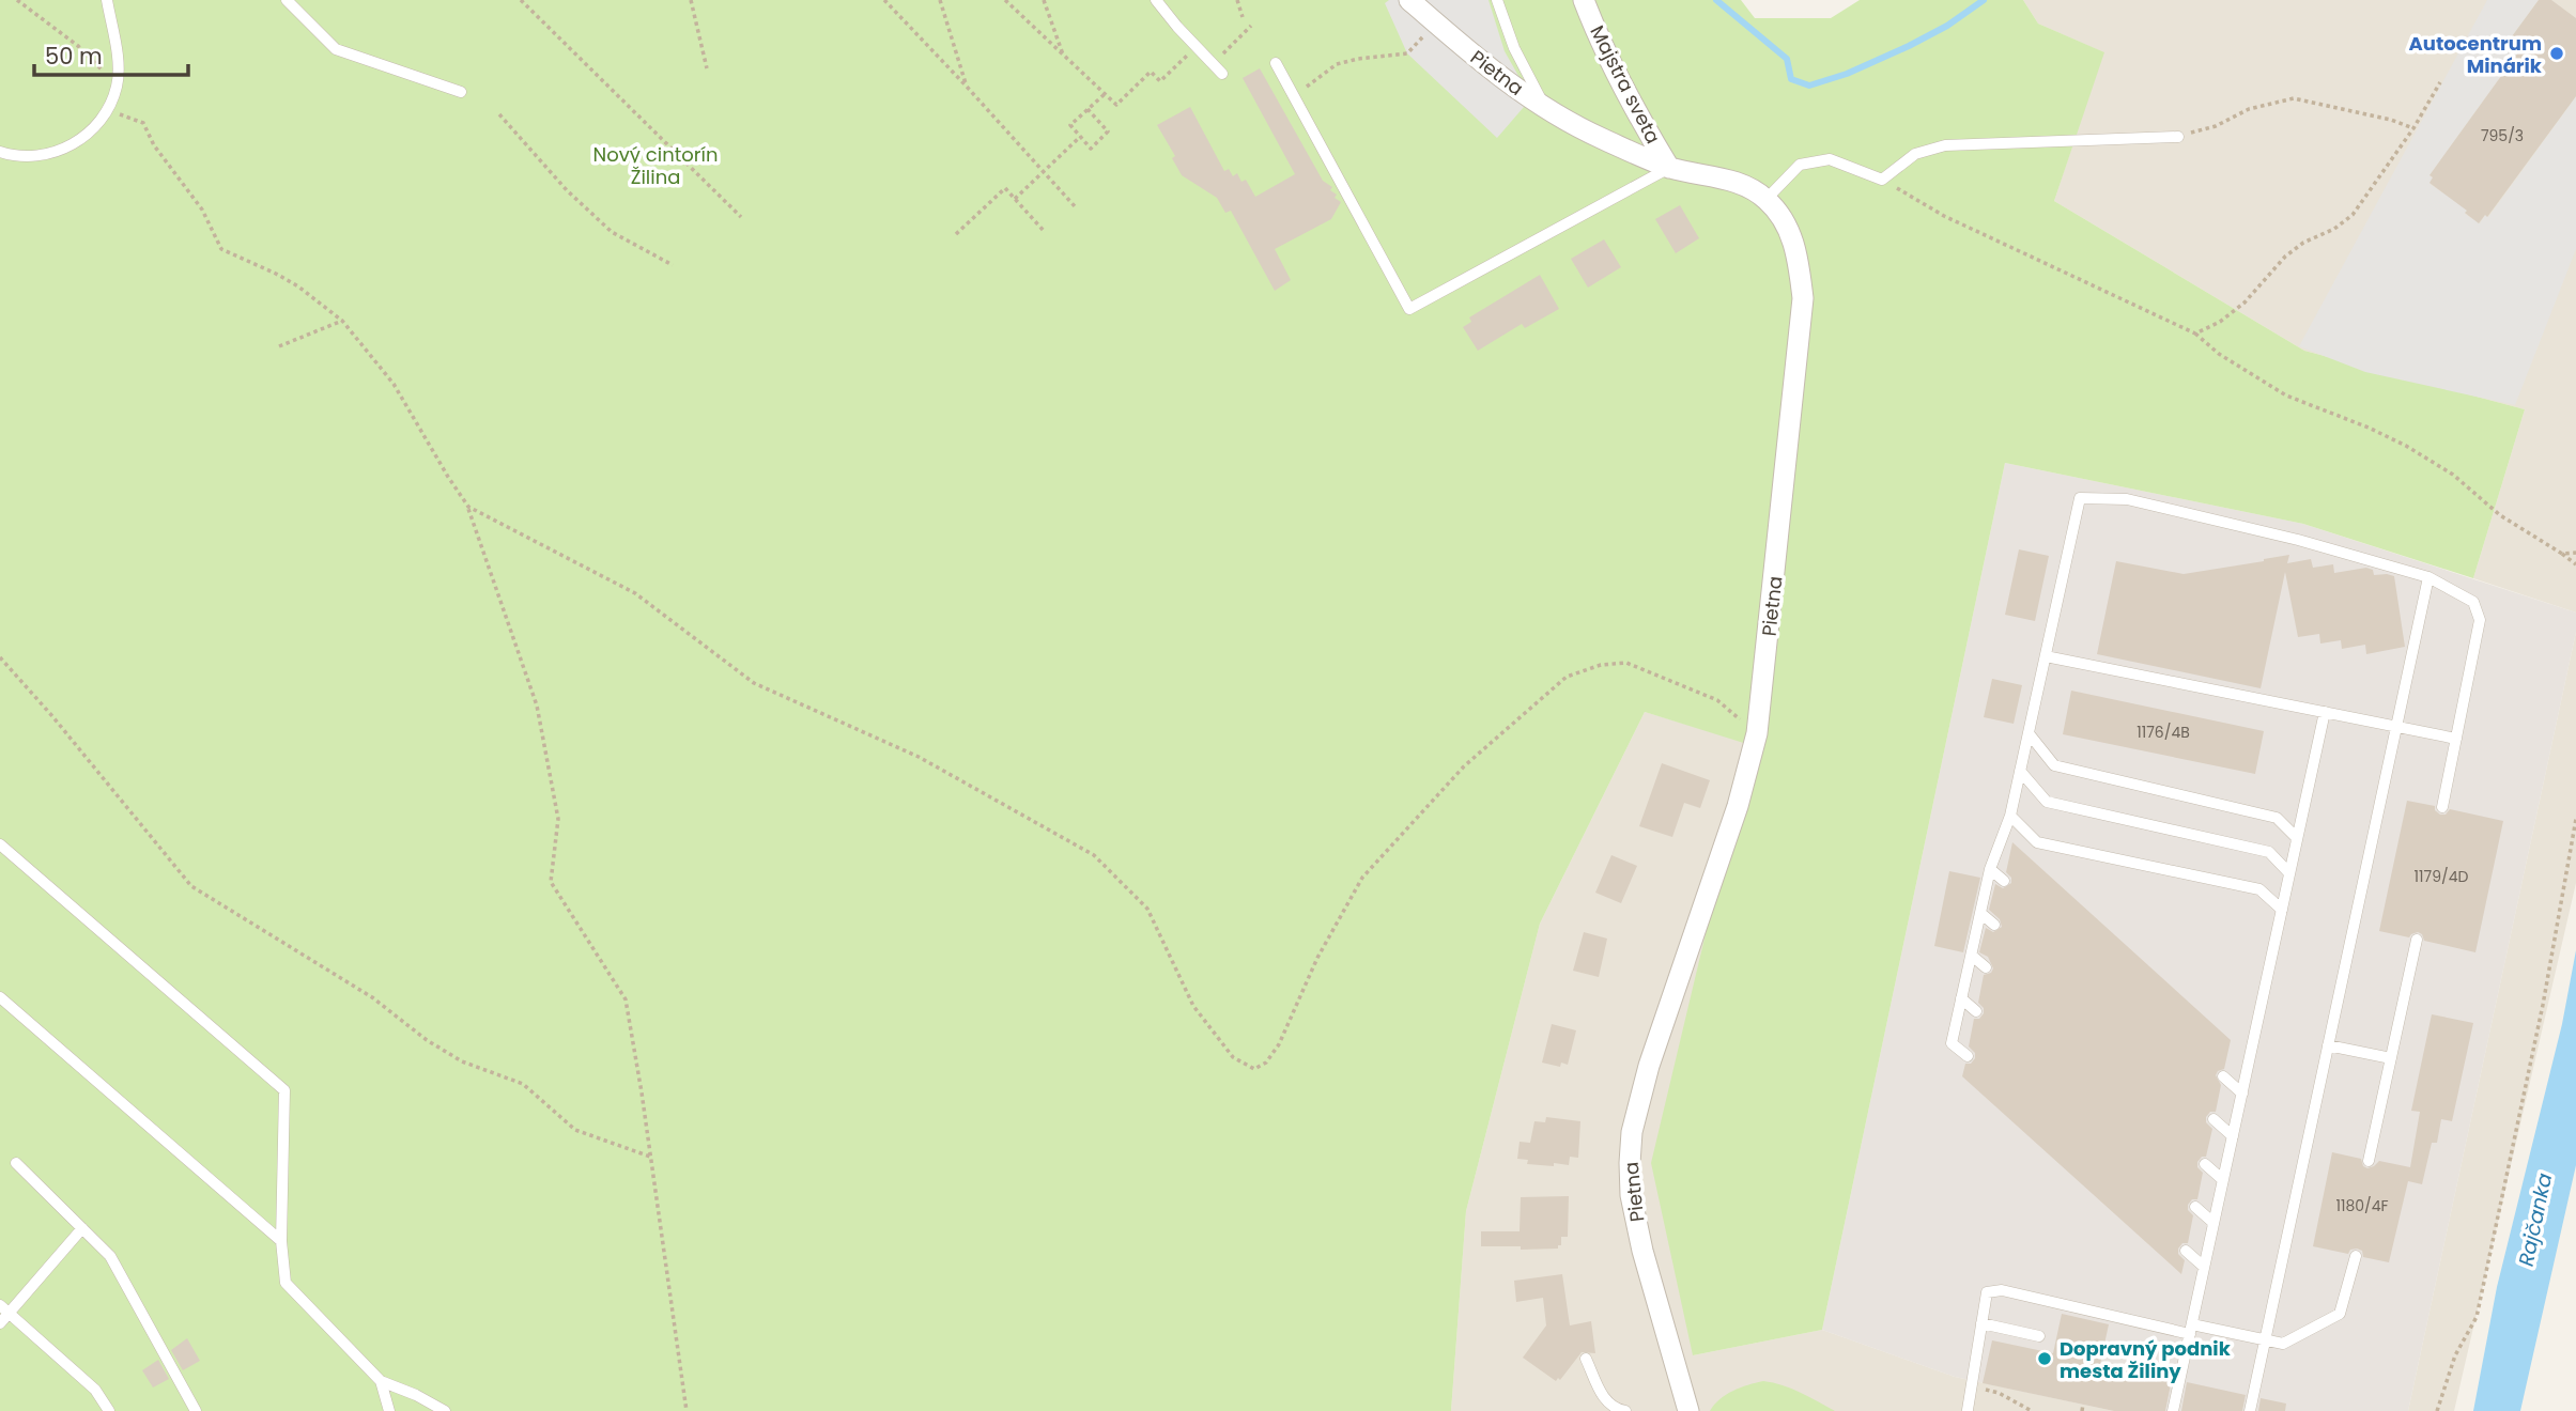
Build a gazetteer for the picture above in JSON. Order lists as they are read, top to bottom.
{
  "streets": {
    "street": ["Pietna", "Majstra sveta"]
  },
  "crossings": [
    ["Pietna", "Majstra sveta"]
  ],
  "water": ["Rajčanka"],
  "parks": ["Nový cintorín Žilina"],
  "places": ["Autocentrum Minárik", "Dopravný podnik mesta Žiliny"],
  "house_numbers": [
    "795/3",
    "1176/4B",
    "1179/4D",
    "1180/4F"
  ],
  "scale_bar": "50 m"
}
